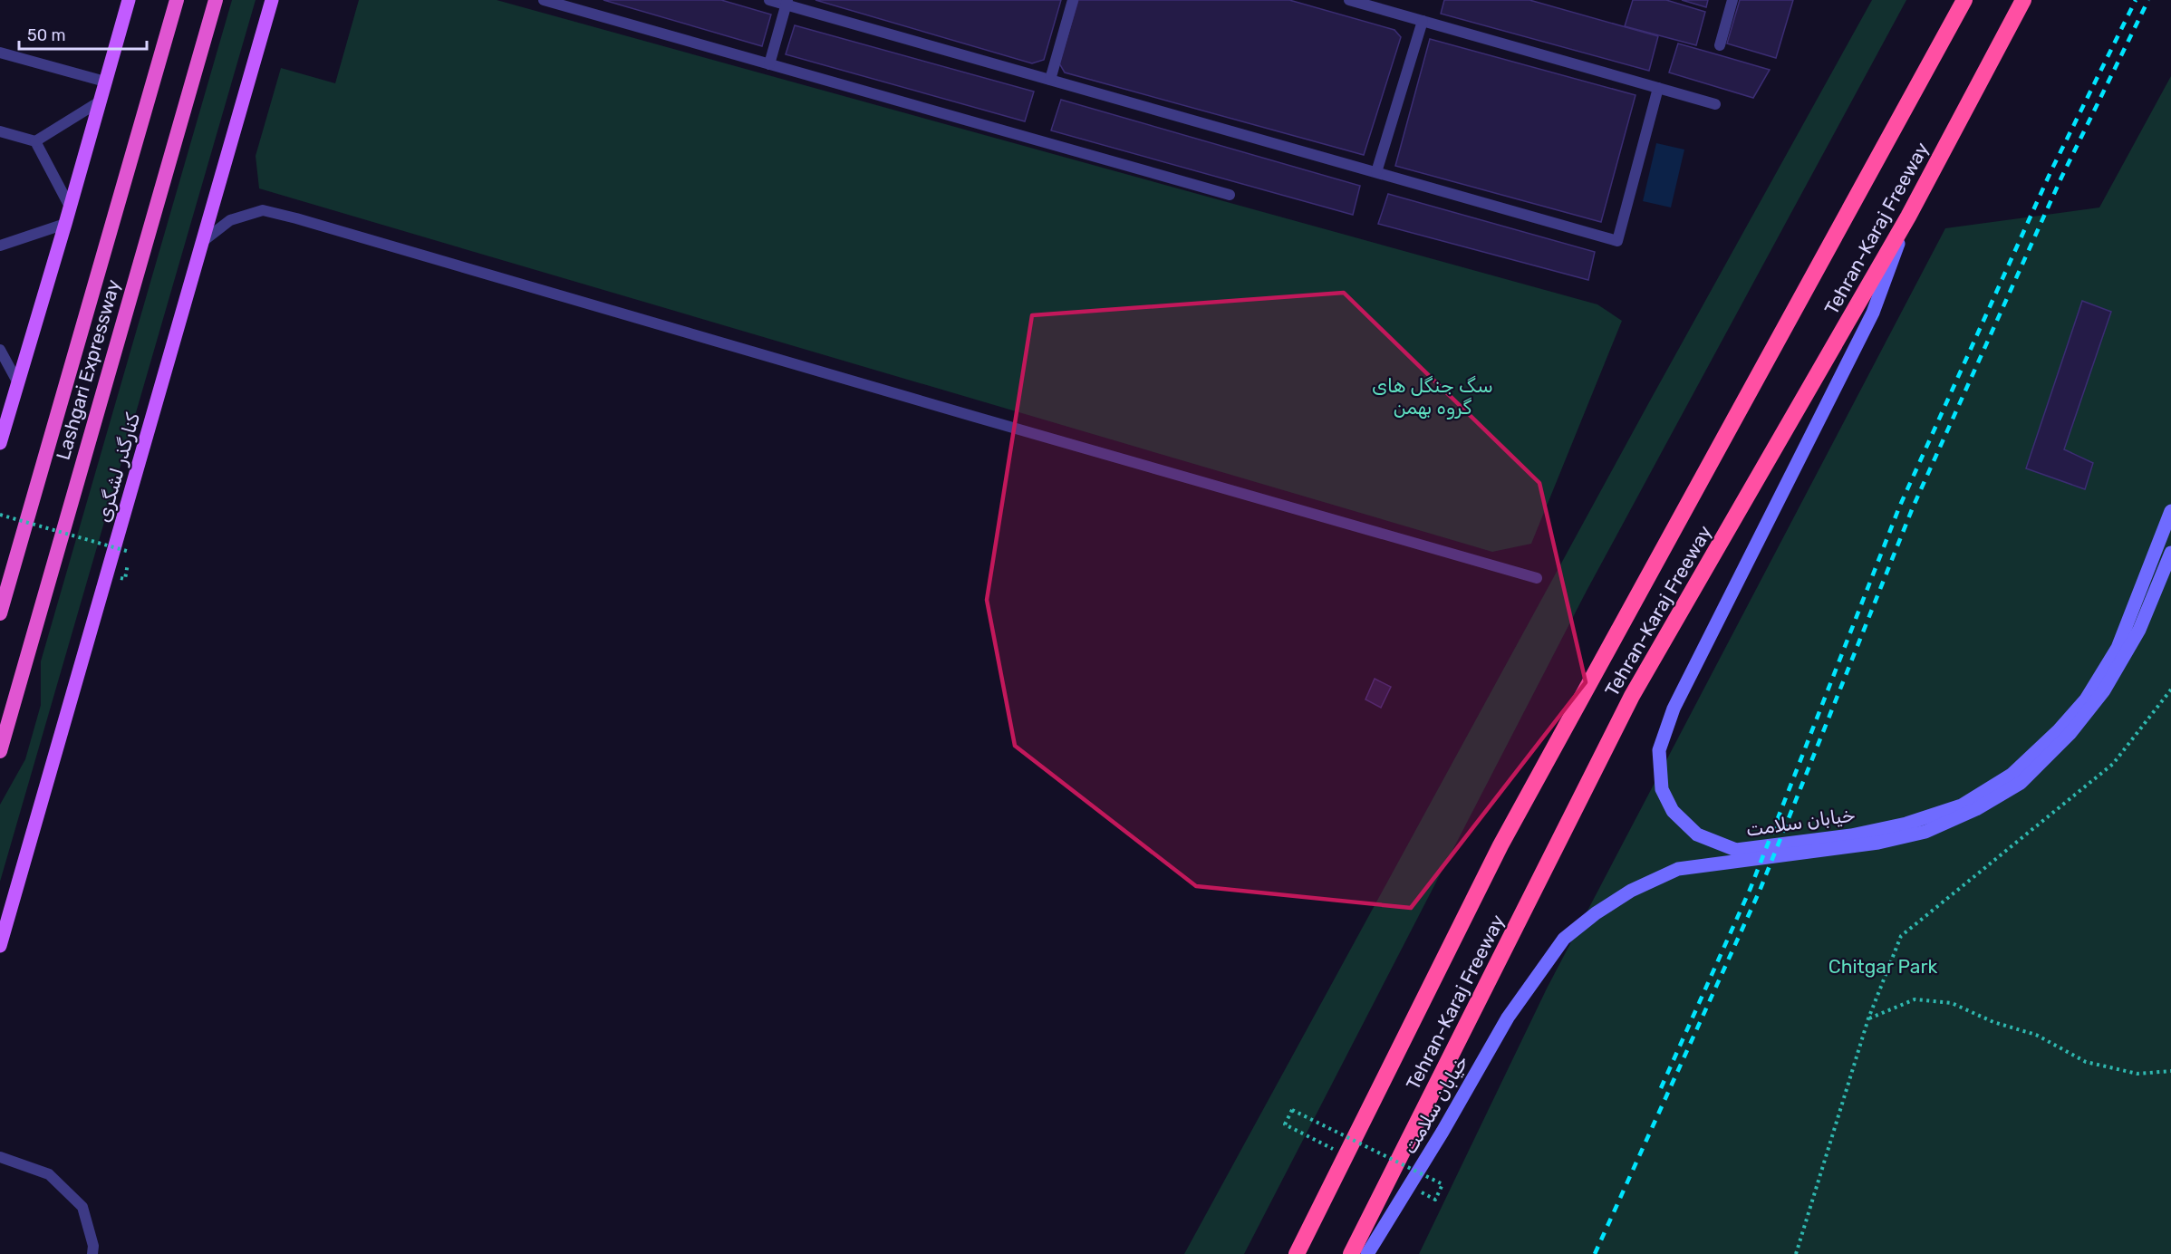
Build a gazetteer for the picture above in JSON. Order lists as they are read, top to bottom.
{
  "streets": {
    "highway": ["Tehran-Karaj Freeway", "Lashgari Expressway"],
    "main road": ["کنارگذر لشگری", "خیابان سلامت"]
  },
  "crossings": [
    ["Tehran-Karaj Freeway", "خیابان سلامت"]
  ],
  "parks": ["سگ جنگل های گروه بهمن", "Chitgar Park"],
  "scale_bar": "50 m"
}
